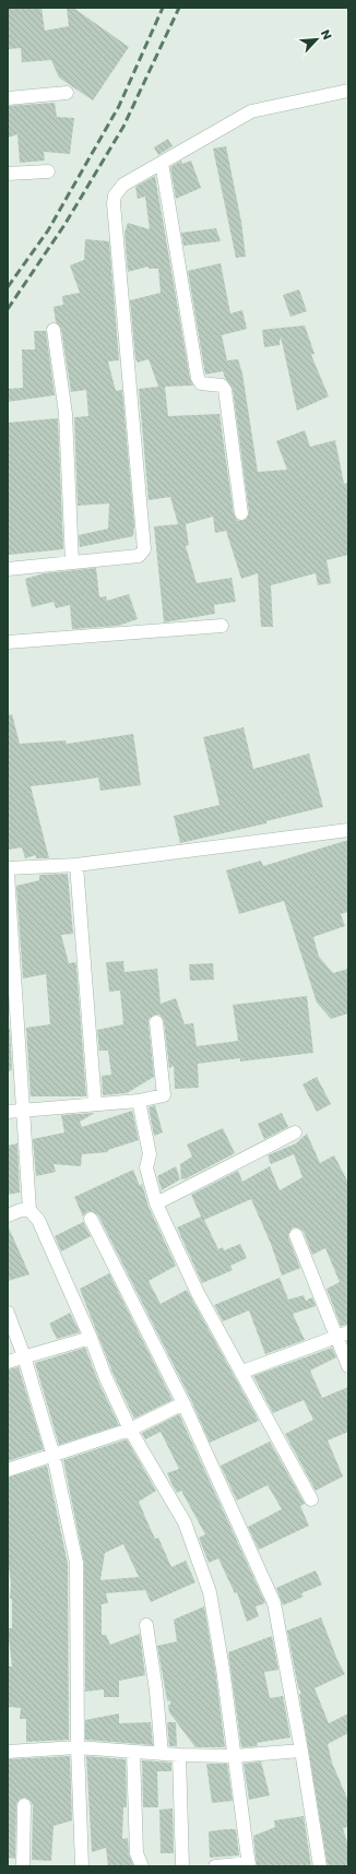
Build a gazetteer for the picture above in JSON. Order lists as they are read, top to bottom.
{
  "north": "top right"
}
